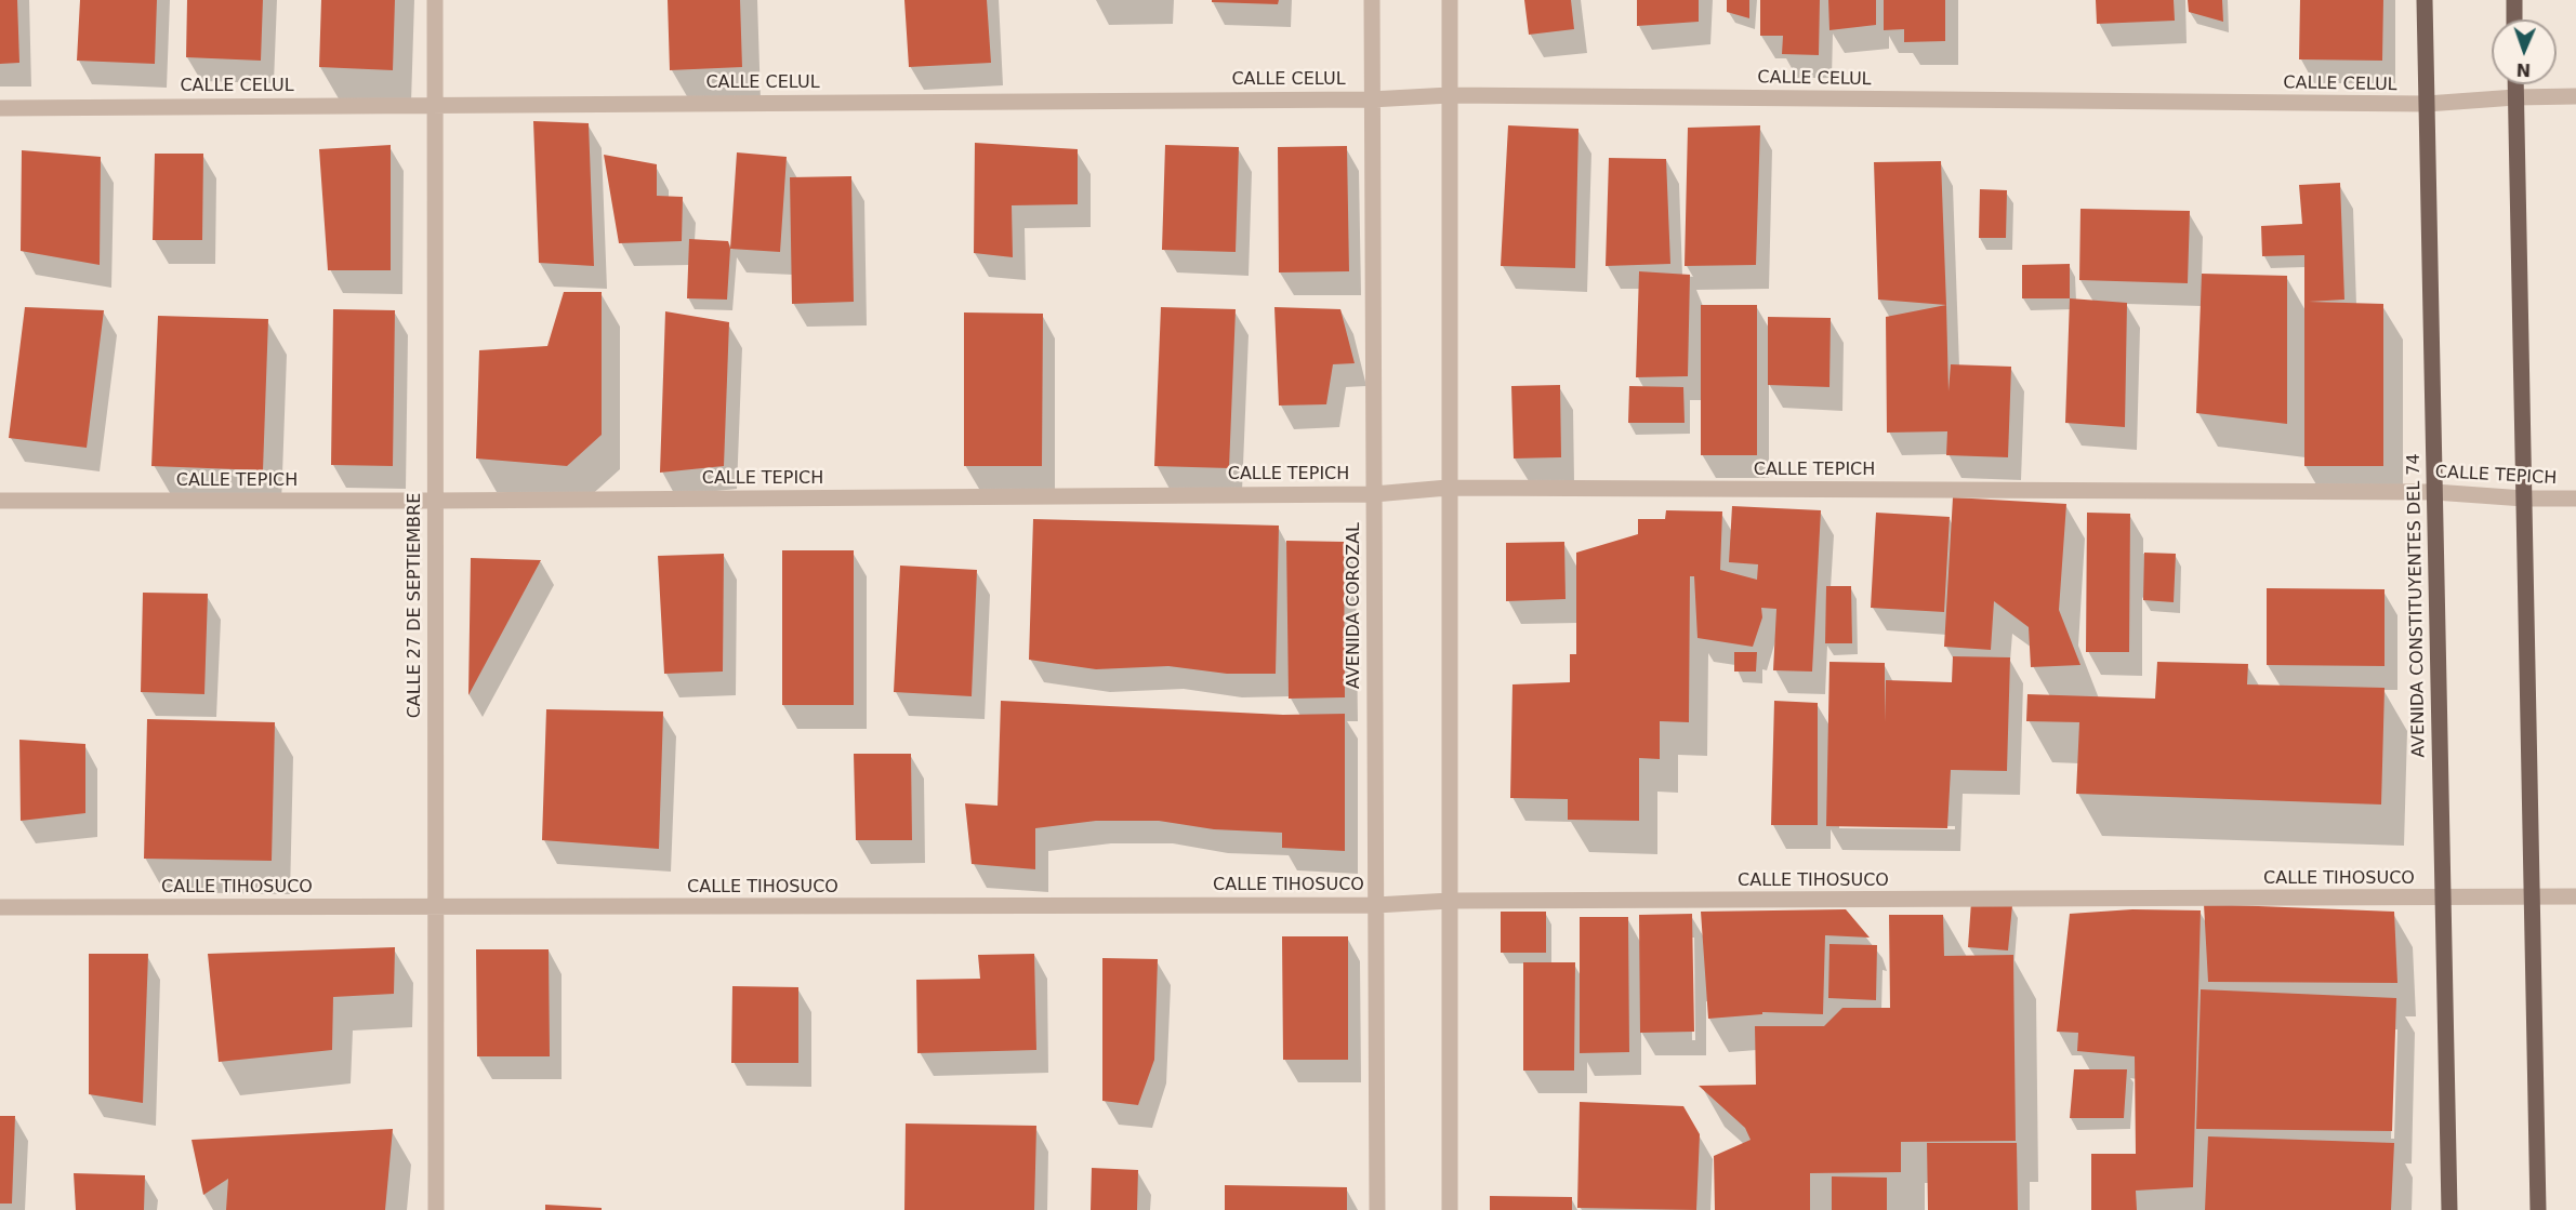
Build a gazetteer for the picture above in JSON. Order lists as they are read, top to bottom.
{
  "streets": {
    "main road": ["AVENIDA CONSTITUYENTES DEL 74"],
    "street": [
      "CALLE CELUL",
      "CALLE TEPICH",
      "CALLE 27 DE SEPTIEMBRE",
      "AVENIDA COROZAL",
      "CALLE TIHOSUCO"
    ]
  },
  "crossings": [
    ["CALLE CELUL", "CALLE 27 DE SEPTIEMBRE"],
    ["CALLE CELUL", "AVENIDA COROZAL"],
    ["CALLE CELUL", "AVENIDA CONSTITUYENTES DEL 74"],
    ["CALLE TEPICH", "CALLE 27 DE SEPTIEMBRE"],
    ["CALLE TEPICH", "AVENIDA COROZAL"],
    ["CALLE TEPICH", "AVENIDA CONSTITUYENTES DEL 74"],
    ["CALLE 27 DE SEPTIEMBRE", "CALLE TIHOSUCO"],
    ["AVENIDA COROZAL", "CALLE TIHOSUCO"],
    ["AVENIDA CONSTITUYENTES DEL 74", "CALLE TIHOSUCO"]
  ],
  "north": "bottom"
}
